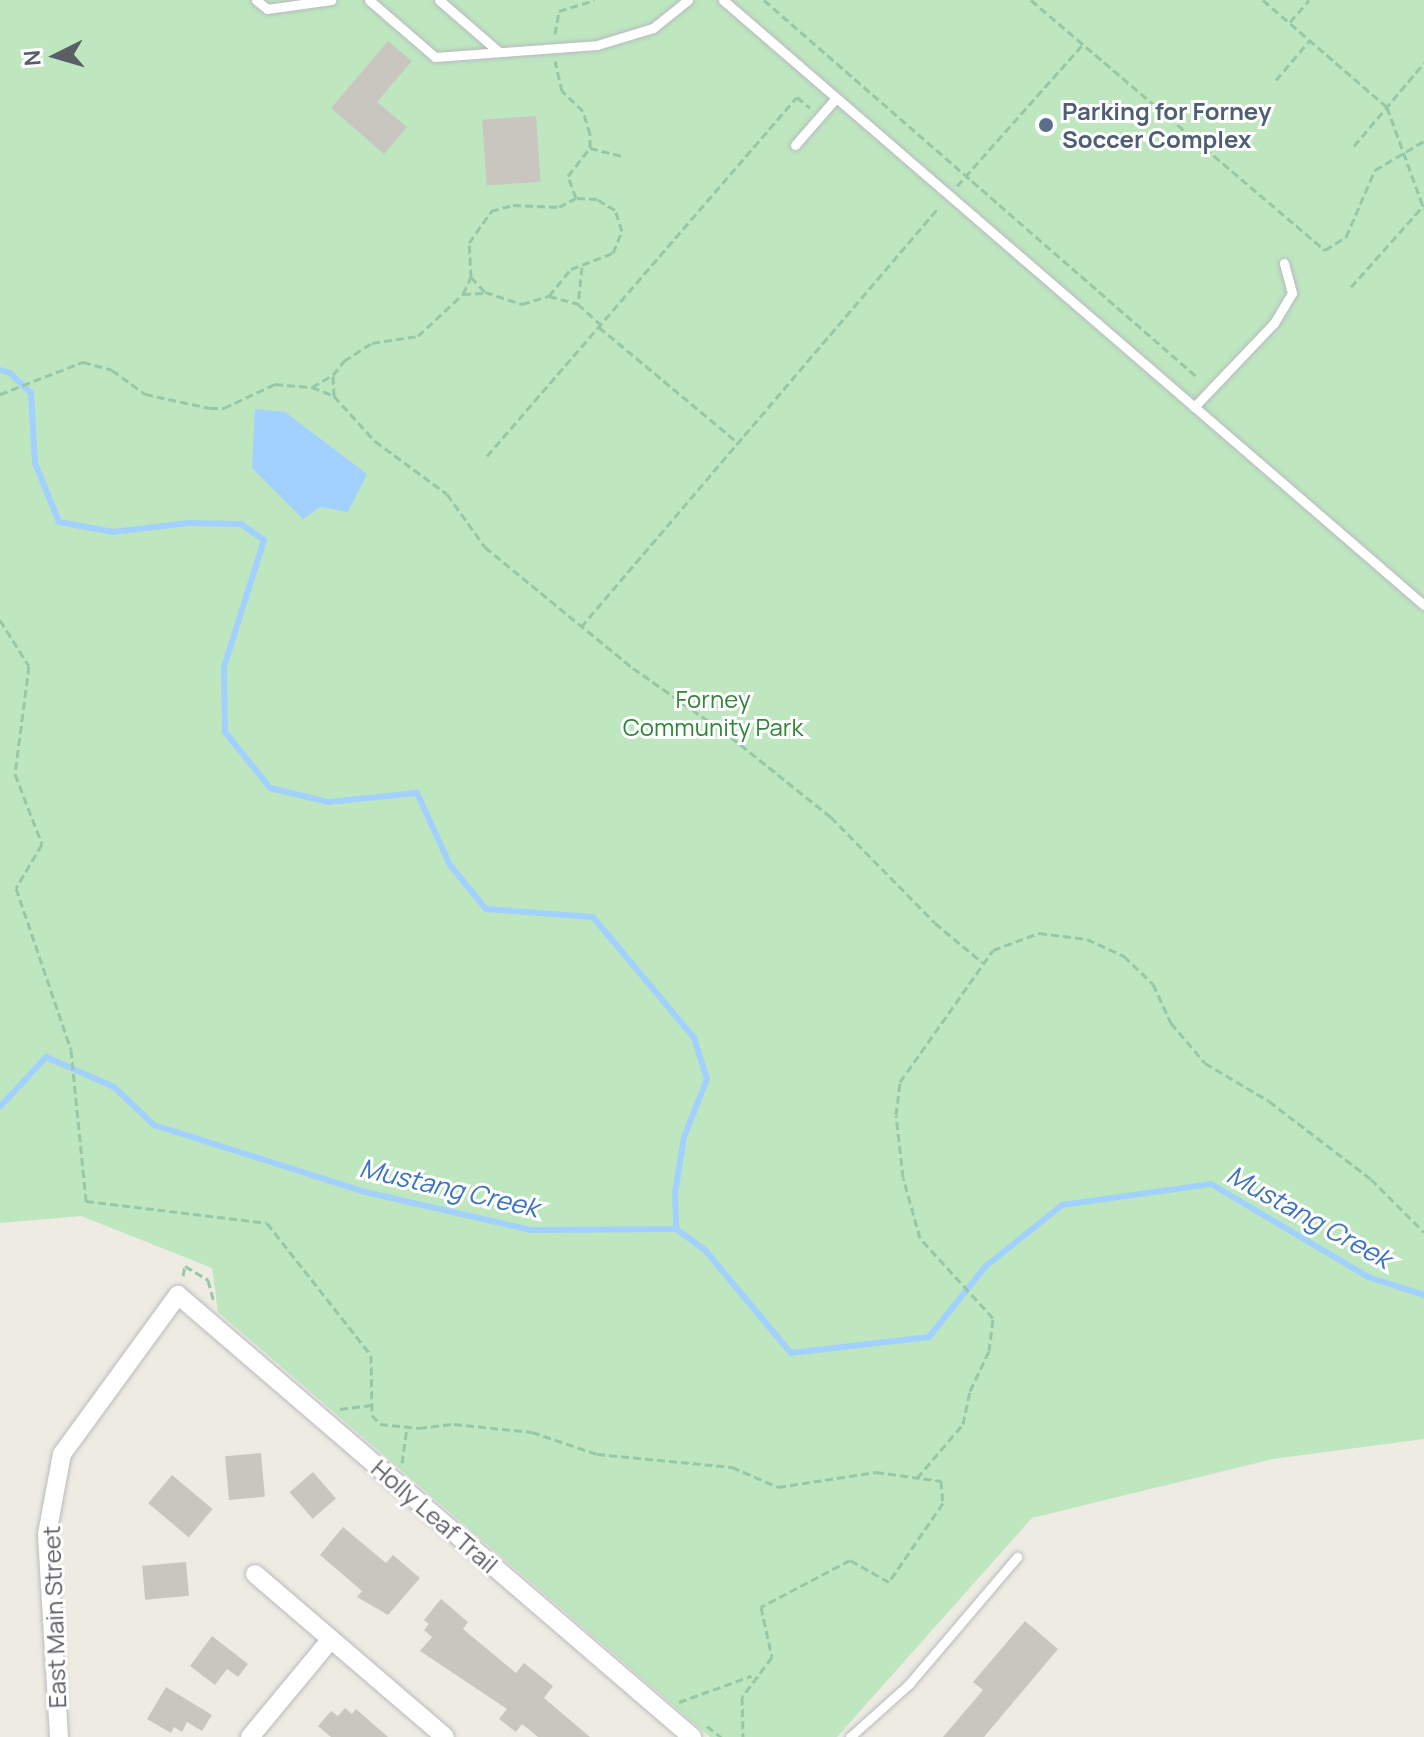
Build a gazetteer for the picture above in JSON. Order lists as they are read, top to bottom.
{
  "streets": {
    "street": ["Holly Leaf Trail", "East Main Street"]
  },
  "crossings": [
    ["Holly Leaf Trail", "East Main Street"]
  ],
  "water": ["Mustang Creek"],
  "parks": ["Forney Community Park"],
  "places": ["Parking for Forney Soccer Complex"],
  "north": "left"
}
